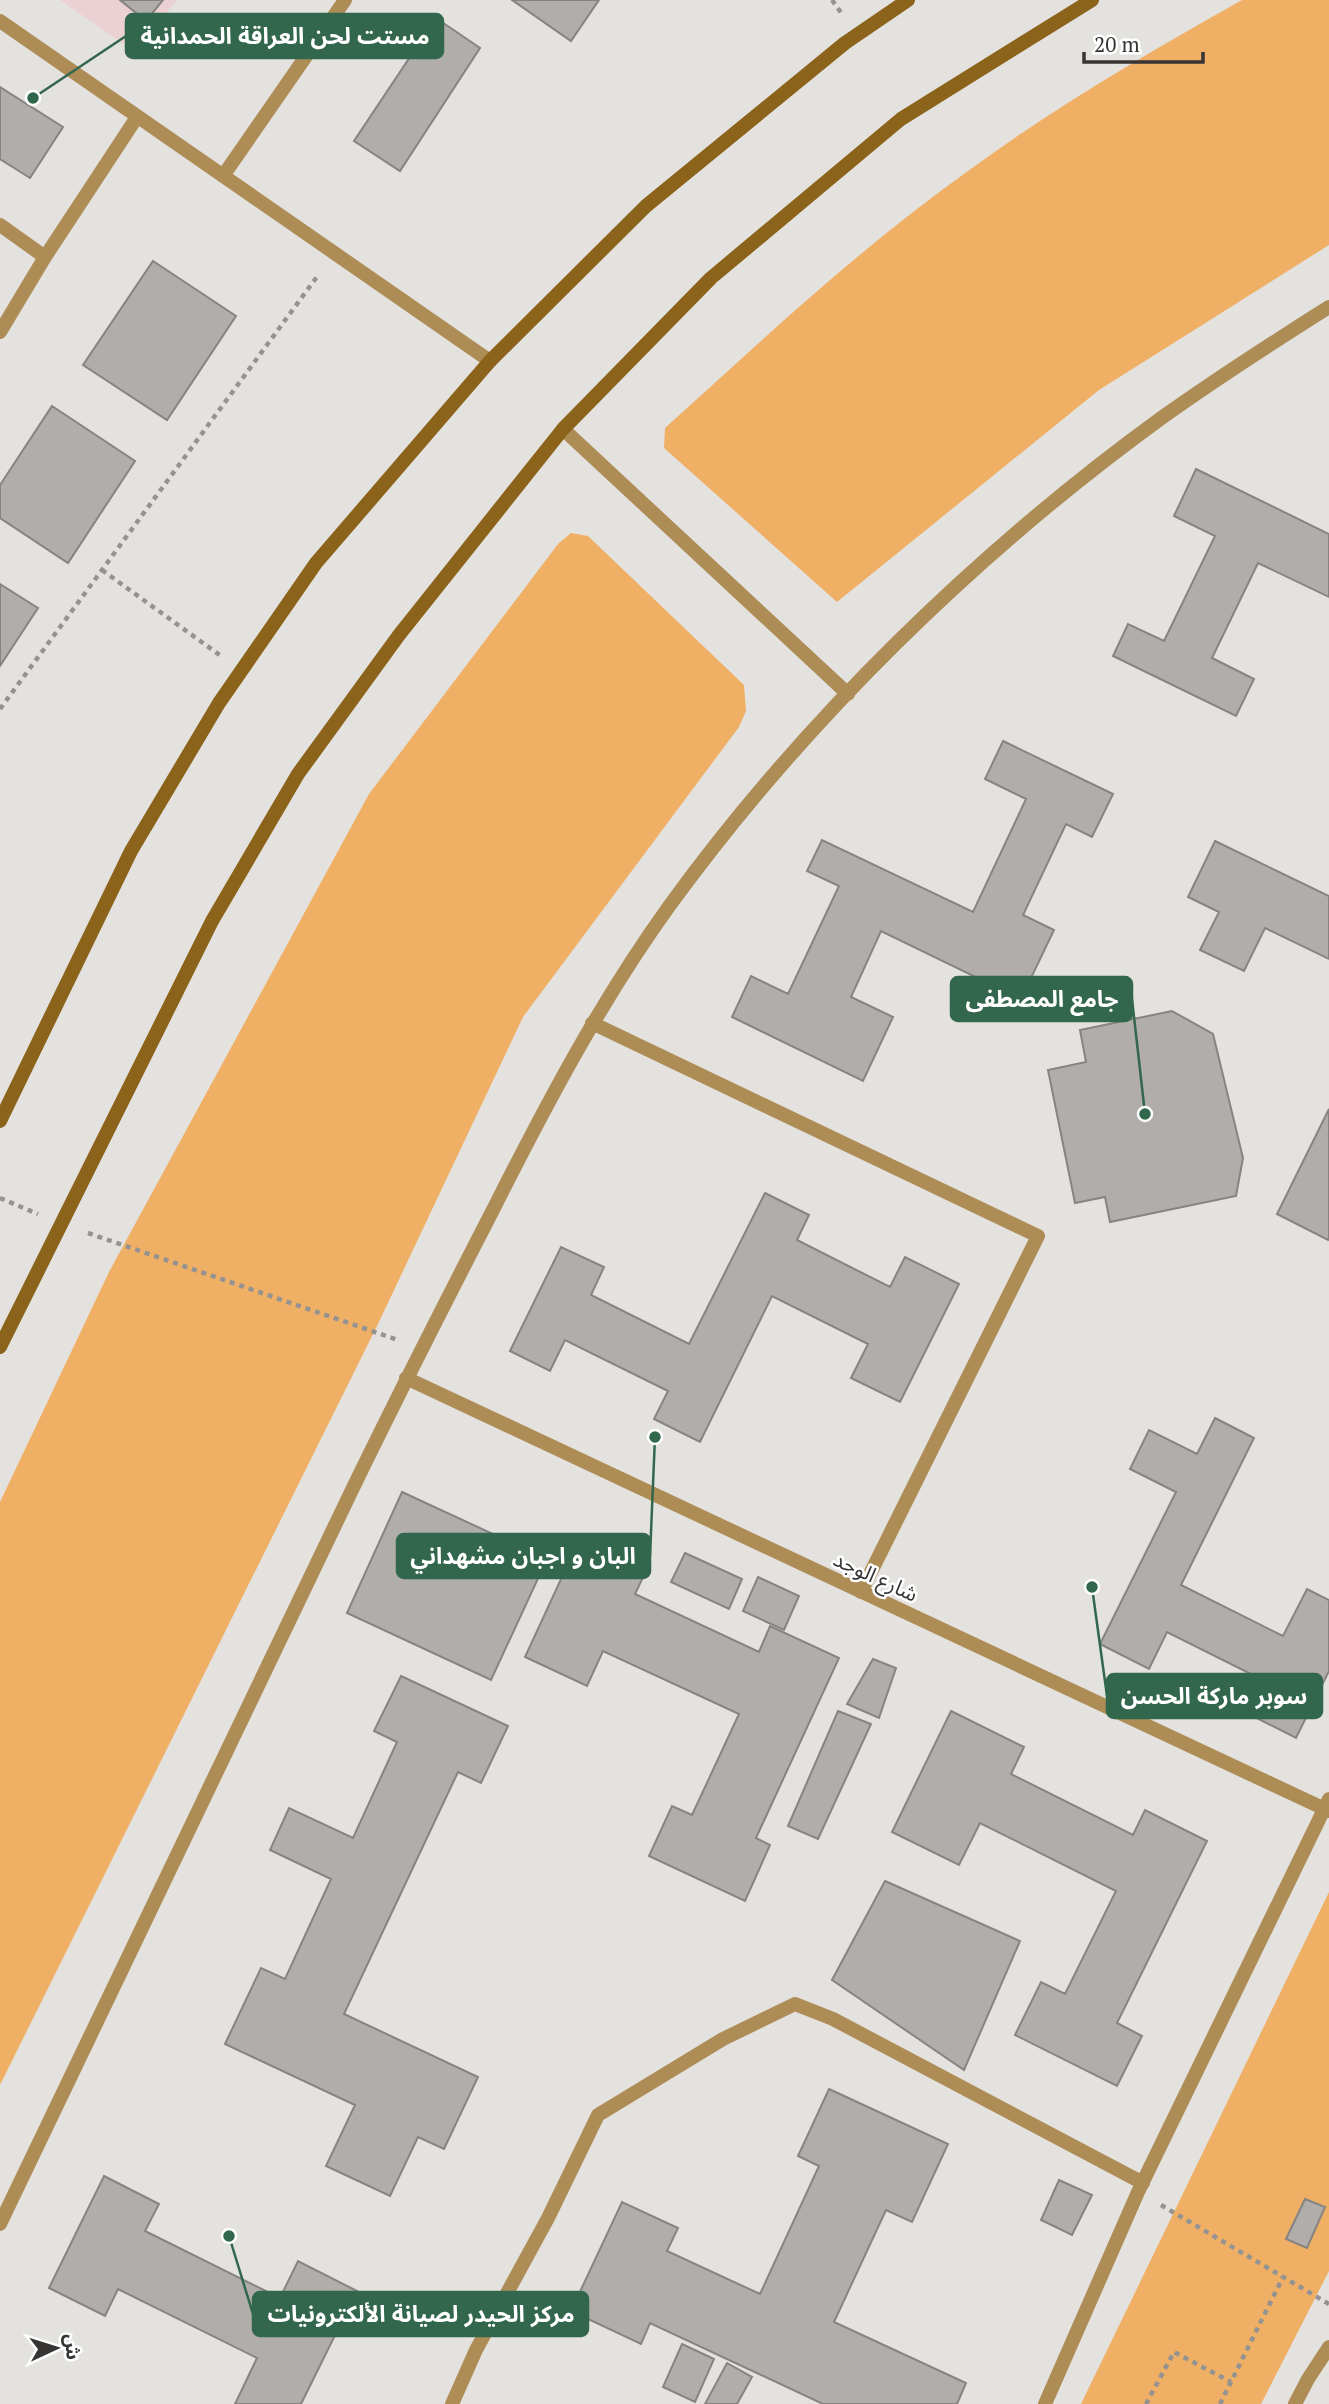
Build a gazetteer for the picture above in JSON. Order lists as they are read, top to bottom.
{
  "streets": {
    "street": ["شارع الوجد"]
  },
  "places": [
    "مستت لحن العراقة الحمدانية",
    "جامع المصطفى",
    "البان و اجبان مشهداني",
    "سوبر ماركة الحسن",
    "مركز الحيدر لصيانة الألكترونيات"
  ],
  "scale_bar": "20 m",
  "north": "right"
}
